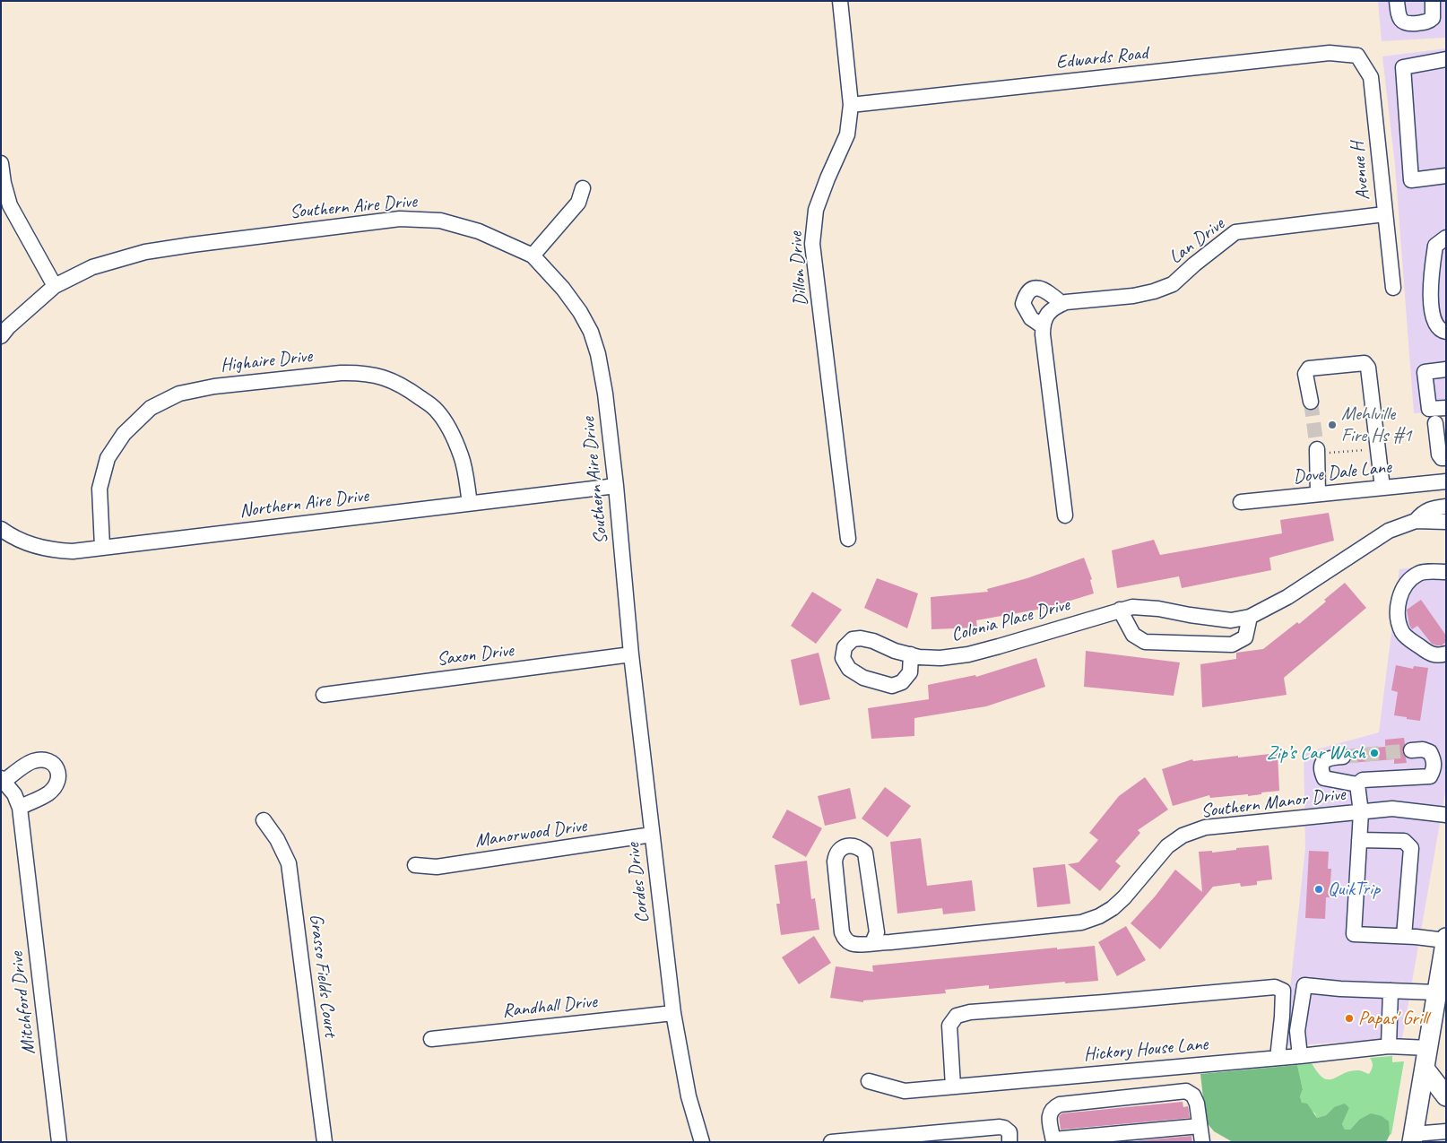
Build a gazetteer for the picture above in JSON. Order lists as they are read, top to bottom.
{
  "streets": {
    "street": [
      "Edwards Road",
      "Avenue H",
      "Southern Aire Drive",
      "Lan Drive",
      "Dillon Drive",
      "Highaire Drive",
      "Dove Dale Lane",
      "Northern Aire Drive",
      "Colonia Place Drive",
      "Saxon Drive",
      "Southern Manor Drive",
      "Manorwood Drive",
      "Cordes Drive",
      "Grasso Fields Court",
      "Mitchford Drive",
      "Randhall Drive",
      "Hickory House Lane"
    ]
  },
  "crossings": [
    ["Edwards Road", "Avenue H"],
    ["Edwards Road", "Dillon Drive"],
    ["Avenue H", "Lan Drive"],
    ["Southern Aire Drive", "Northern Aire Drive"],
    ["Southern Aire Drive", "Cordes Drive"],
    ["Highaire Drive", "Northern Aire Drive"],
    ["Saxon Drive", "Cordes Drive"],
    ["Manorwood Drive", "Cordes Drive"],
    ["Cordes Drive", "Randhall Drive"]
  ],
  "places": [
    "Mehlville Fire Hs #1",
    "Zip’s Car Wash",
    "QuikTrip",
    "Papas' Grill"
  ]
}
